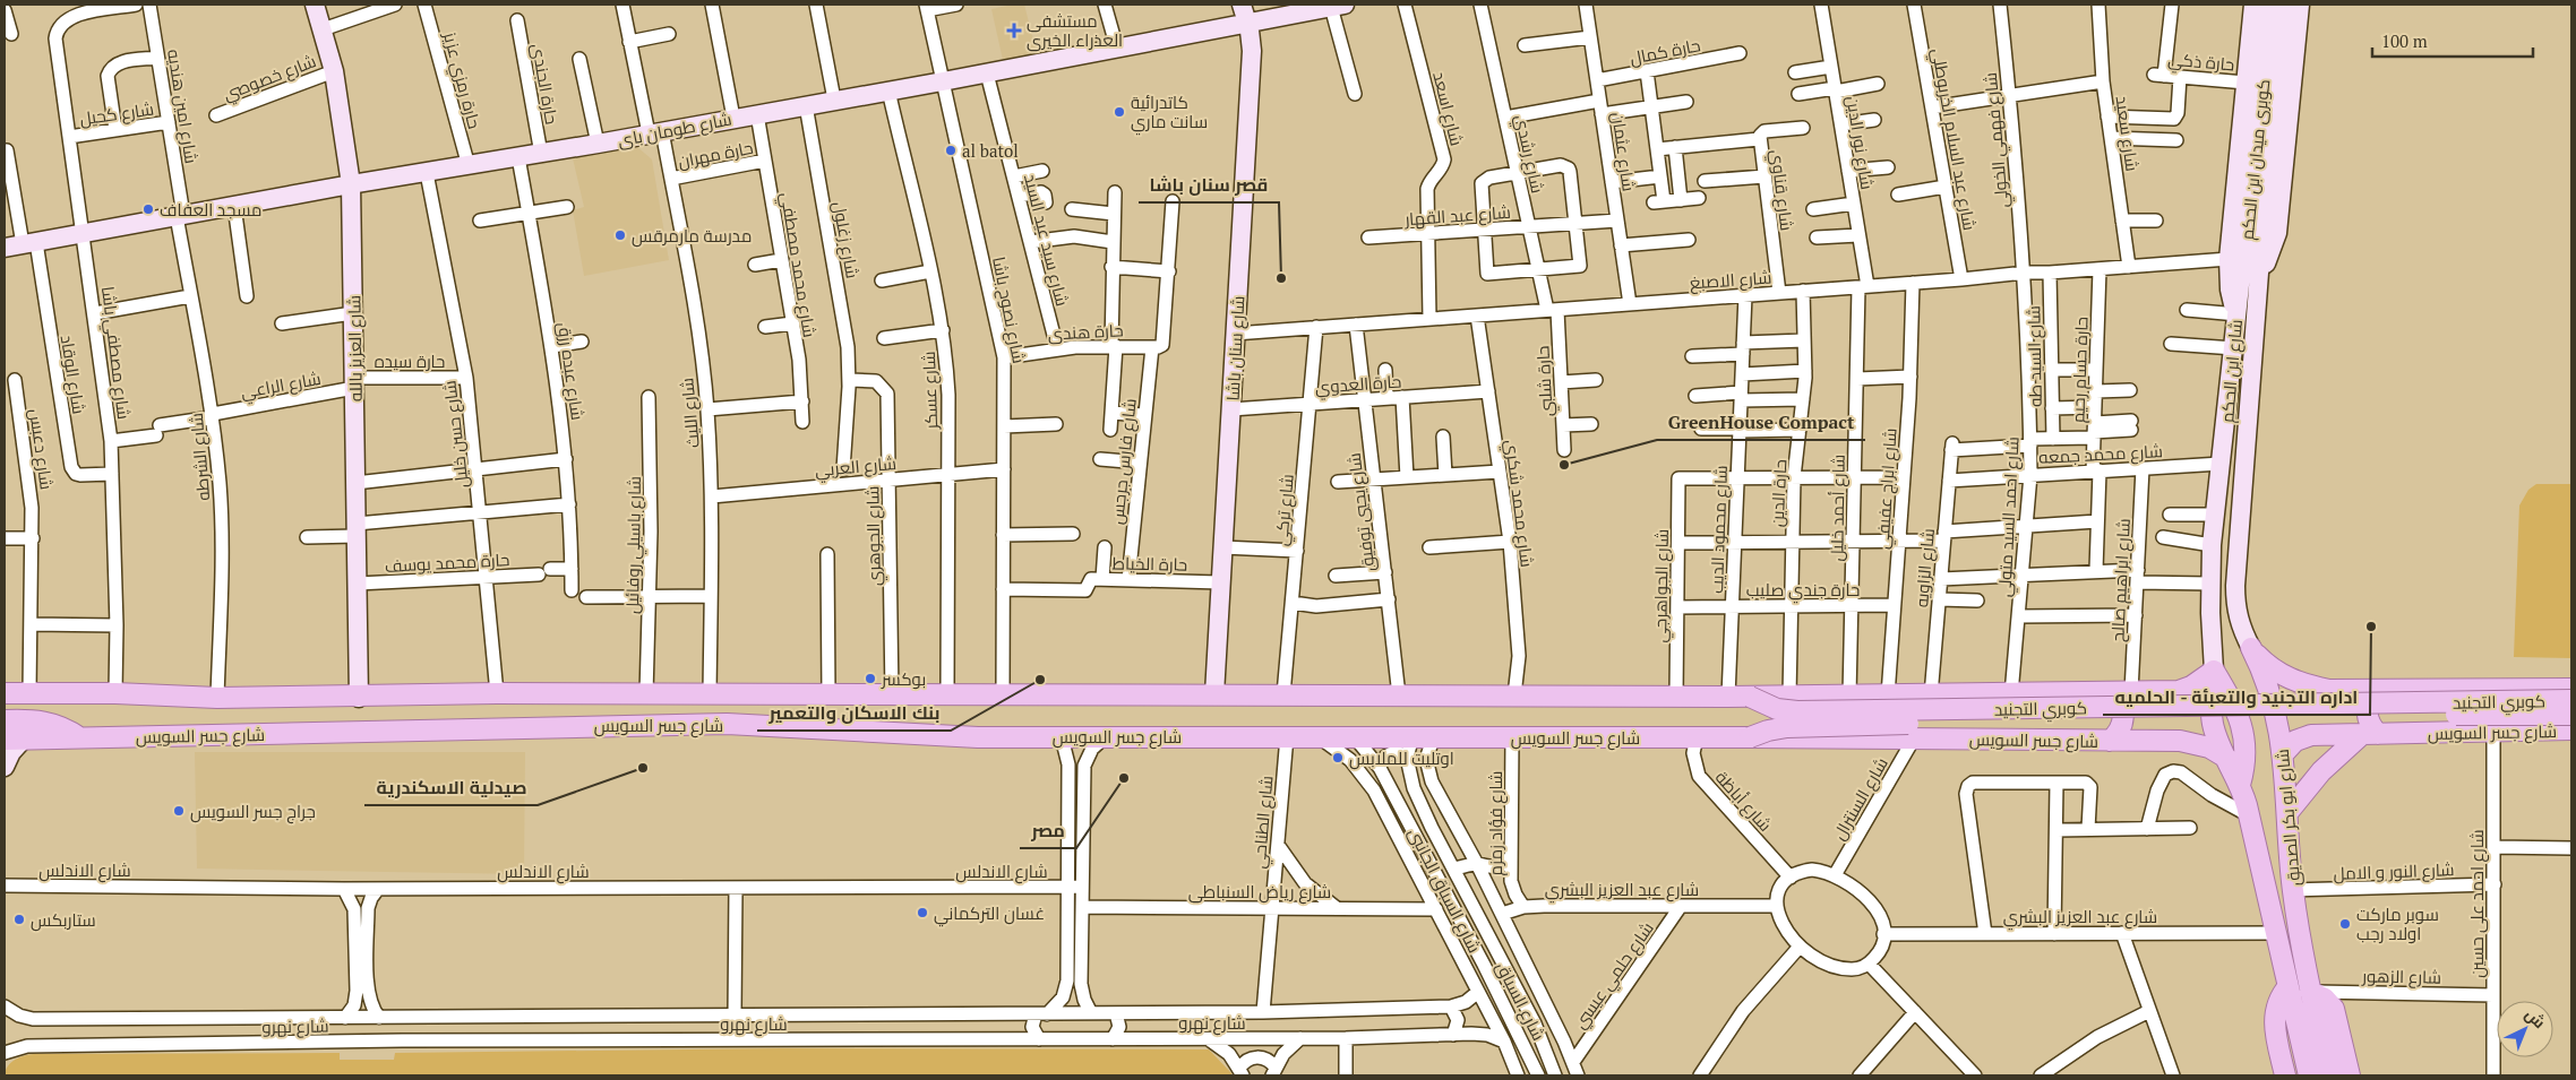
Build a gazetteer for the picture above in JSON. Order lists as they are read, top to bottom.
{
  "streets": {
    "main road": [
      "شارع طومان باى",
      "كوبرى ميدان ابن الحكم",
      "شارع العزيز بالله",
      "شارع سنان باشا",
      "شارع ابن الحكم",
      "كوبري التجنيد",
      "شارع جسر السويس",
      "شارع ابو بكر الصديق"
    ],
    "street": [
      "حارة كمال",
      "حارة ذكي",
      "شارع خصوصي",
      "حارة رمزي عزيز",
      "حارة الجندى",
      "شارع امين هنديه",
      "شارع اسعد",
      "شارع كحيل",
      "شارع سعيد",
      "شارع عبد السلام الخربوطلي",
      "شارع فهمي الخولي",
      "شارع نور الدين",
      "شارع عثمان",
      "حارة مهران",
      "شارع رشدي",
      "شارع قناوي",
      "شارع عبد القهار",
      "شارع زغلول",
      "شارع سيد عيد السيد",
      "شارع محمد مصطفي",
      "شارع الاصبغ",
      "شارع نصوح باشا",
      "حارة هندى",
      "شارع مصطفي باشا",
      "شارع السيد طه",
      "حارة سيده",
      "حارة حسام رحيم",
      "شارع عبده رزق",
      "شارع الوقاد",
      "حارة شلبي",
      "حارة العدوي",
      "شارع الراعي",
      "شارع عسكر",
      "شارع الليث",
      "شارع حسن خليل",
      "شارع دعبس",
      "شارع محمد جمعه",
      "شارع الشرطه",
      "شارع فارس جرجس",
      "شارع العربي",
      "شارع ابراج عفيفي",
      "حارة الدين",
      "شارع محمد شكري",
      "شارع أحمد خليل",
      "شارع تركي",
      "شارع يحيي توفيق",
      "شارع احمد السيد متولي",
      "شارع محمود الديب",
      "شارع الجوهري",
      "شارع باسيلي روفائيل",
      "حارة محمد يوسف",
      "حارة الخياط",
      "شارع الزاويه",
      "شارع ابراهيم صالح",
      "شارع الجواهرجي",
      "حارة جندي صليب",
      "شارع السنترال",
      "شارع أباظة",
      "شارع الطناحي",
      "شارع فؤاد زمزم",
      "شارع الاندلس",
      "شارع النور و الامل",
      "شارع عبد العزيز البشري",
      "شارع السباق الجانبى",
      "شارع رياض السنباطى",
      "شارع احمد على حسين",
      "شارع حلمي عيسي",
      "شارع الزهور",
      "شارع السباق",
      "شارع نهرو"
    ]
  },
  "crossings": [
    ["حارة كمال", "شارع عثمان"],
    ["حارة ذكي", "شارع ابن الحكم"],
    ["شارع خصوصي", "شارع العزيز بالله"],
    ["حارة رمزي عزيز", "شارع طومان باى"],
    ["حارة الجندى", "شارع طومان باى"],
    ["شارع امين هنديه", "شارع كحيل"],
    ["شارع امين هنديه", "شارع طومان باى"],
    ["شارع امين هنديه", "شارع الشرطه"],
    ["شارع اسعد", "شارع عبد القهار"],
    ["شارع اسعد", "شارع الاصبغ"],
    ["شارع كحيل", "شارع مصطفي باشا"],
    ["شارع طومان باى", "شارع زغلول"],
    ["شارع طومان باى", "شارع سيد عيد السيد"],
    ["شارع طومان باى", "شارع محمد مصطفي"],
    ["شارع طومان باى", "شارع نصوح باشا"],
    ["شارع طومان باى", "شارع العزيز بالله"],
    ["شارع طومان باى", "شارع سنان باشا"],
    ["شارع طومان باى", "شارع مصطفي باشا"],
    ["شارع طومان باى", "شارع عبده رزق"],
    ["شارع طومان باى", "شارع الوقاد"],
    ["شارع طومان باى", "شارع عسكر"],
    ["شارع طومان باى", "شارع الليث"],
    ["شارع طومان باى", "شارع حسن خليل"],
    ["شارع طومان باى", "شارع الشرطه"],
    ["شارع سعيد", "شارع الاصبغ"],
    ["شارع عبد السلام الخربوطلي", "شارع الاصبغ"],
    ["شارع فهمي الخولي", "شارع الاصبغ"],
    ["شارع فهمي الخولي", "شارع احمد السيد متولي"],
    ["شارع نور الدين", "شارع الاصبغ"],
    ["شارع نور الدين", "شارع أحمد خليل"],
    ["شارع عثمان", "شارع عبد القهار"],
    ["شارع عثمان", "شارع الاصبغ"],
    ["حارة مهران", "شارع محمد مصطفي"],
    ["حارة مهران", "شارع الليث"],
    ["شارع رشدي", "شارع عبد القهار"],
    ["شارع رشدي", "شارع الاصبغ"],
    ["شارع رشدي", "حارة شلبي"],
    ["كوبرى ميدان ابن الحكم", "شارع ابن الحكم"],
    ["شارع قناوي", "شارع الاصبغ"],
    ["شارع زغلول", "شارع الجوهري"],
    ["شارع سيد عيد السيد", "حارة هندى"],
    ["شارع الاصبغ", "شارع سنان باشا"],
    ["شارع الاصبغ", "شارع السيد طه"],
    ["شارع الاصبغ", "حارة حسام رحيم"],
    ["شارع الاصبغ", "شارع ابن الحكم"],
    ["شارع الاصبغ", "حارة شلبي"],
    ["شارع الاصبغ", "شارع ابراج عفيفي"],
    ["شارع الاصبغ", "حارة الدين"],
    ["شارع الاصبغ", "شارع محمد شكري"],
    ["شارع الاصبغ", "شارع أحمد خليل"],
    ["شارع الاصبغ", "شارع تركي"],
    ["شارع الاصبغ", "شارع يحيي توفيق"],
    ["شارع الاصبغ", "شارع احمد السيد متولي"],
    ["شارع الاصبغ", "شارع محمود الديب"],
    ["شارع نصوح باشا", "حارة هندى"],
    ["شارع نصوح باشا", "شارع العربي"],
    ["شارع نصوح باشا", "حارة الخياط"],
    ["شارع نصوح باشا", "شارع جسر السويس"],
    ["حارة هندى", "شارع فارس جرجس"],
    ["شارع العزيز بالله", "حارة سيده"],
    ["شارع العزيز بالله", "شارع الراعي"],
    ["شارع العزيز بالله", "حارة محمد يوسف"],
    ["شارع العزيز بالله", "شارع جسر السويس"],
    ["شارع سنان باشا", "حارة العدوي"],
    ["شارع سنان باشا", "حارة الخياط"],
    ["شارع سنان باشا", "شارع جسر السويس"],
    ["شارع مصطفي باشا", "شارع الوقاد"],
    ["شارع مصطفي باشا", "شارع الراعي"],
    ["شارع مصطفي باشا", "شارع جسر السويس"],
    ["حارة سيده", "شارع الراعي"],
    ["حارة سيده", "شارع حسن خليل"],
    ["حارة حسام رحيم", "شارع محمد جمعه"],
    ["شارع عبده رزق", "حارة محمد يوسف"],
    ["شارع ابن الحكم", "شارع محمد جمعه"],
    ["شارع ابن الحكم", "شارع جسر السويس"],
    ["شارع ابن الحكم", "شارع ابو بكر الصديق"],
    ["حارة العدوي", "شارع محمد شكري"],
    ["حارة العدوي", "شارع تركي"],
    ["حارة العدوي", "شارع يحيي توفيق"],
    ["شارع الراعي", "شارع الشرطه"],
    ["شارع عسكر", "شارع العربي"],
    ["شارع عسكر", "شارع جسر السويس"],
    ["شارع الليث", "شارع العربي"],
    ["شارع الليث", "شارع جسر السويس"],
    ["شارع حسن خليل", "حارة محمد يوسف"],
    ["شارع حسن خليل", "شارع جسر السويس"],
    ["شارع دعبس", "شارع جسر السويس"],
    ["شارع محمد جمعه", "شارع احمد السيد متولي"],
    ["شارع محمد جمعه", "شارع الزاويه"],
    ["شارع محمد جمعه", "شارع ابراهيم صالح"],
    ["شارع الشرطه", "شارع جسر السويس"],
    ["شارع فارس جرجس", "حارة الخياط"],
    ["شارع العربي", "شارع الجوهري"],
    ["شارع ابراج عفيفي", "حارة جندي صليب"],
    ["شارع ابراج عفيفي", "شارع جسر السويس"],
    ["حارة الدين", "حارة جندي صليب"],
    ["حارة الدين", "شارع جسر السويس"],
    ["شارع محمد شكري", "شارع جسر السويس"],
    ["شارع أحمد خليل", "حارة جندي صليب"],
    ["شارع أحمد خليل", "شارع جسر السويس"],
    ["شارع تركي", "شارع جسر السويس"],
    ["شارع يحيي توفيق", "شارع جسر السويس"],
    ["شارع احمد السيد متولي", "شارع الزاويه"],
    ["شارع احمد السيد متولي", "شارع جسر السويس"],
    ["شارع محمود الديب", "شارع الجواهرجي"],
    ["شارع محمود الديب", "حارة جندي صليب"],
    ["شارع محمود الديب", "شارع جسر السويس"],
    ["شارع الجوهري", "شارع جسر السويس"],
    ["شارع باسيلي روفائيل", "شارع جسر السويس"],
    ["شارع الزاويه", "شارع جسر السويس"],
    ["شارع ابراهيم صالح", "شارع جسر السويس"],
    ["شارع الجواهرجي", "حارة جندي صليب"],
    ["شارع الجواهرجي", "شارع جسر السويس"],
    ["كوبري التجنيد", "شارع جسر السويس"],
    ["شارع جسر السويس", "شارع السنترال"],
    ["شارع جسر السويس", "شارع أباظة"],
    ["شارع جسر السويس", "شارع ابو بكر الصديق"],
    ["شارع جسر السويس", "شارع الطناحي"],
    ["شارع جسر السويس", "شارع فؤاد زمزم"],
    ["شارع جسر السويس", "شارع السباق الجانبى"],
    ["شارع جسر السويس", "شارع احمد على حسين"],
    ["شارع جسر السويس", "شارع السباق"],
    ["شارع السنترال", "شارع أباظة"],
    ["شارع السنترال", "شارع عبد العزيز البشري"],
    ["شارع أباظة", "شارع عبد العزيز البشري"],
    ["شارع ابو بكر الصديق", "شارع النور و الامل"],
    ["شارع ابو بكر الصديق", "شارع عبد العزيز البشري"],
    ["شارع ابو بكر الصديق", "شارع الزهور"],
    ["شارع الطناحي", "شارع رياض السنباطى"],
    ["شارع الطناحي", "شارع نهرو"],
    ["شارع فؤاد زمزم", "شارع عبد العزيز البشري"],
    ["شارع النور و الامل", "شارع احمد على حسين"],
    ["شارع عبد العزيز البشري", "شارع حلمي عيسي"],
    ["شارع السباق الجانبى", "شارع رياض السنباطى"],
    ["شارع السباق الجانبى", "شارع نهرو"],
    ["شارع احمد على حسين", "شارع الزهور"]
  ],
  "places": {
    "health": ["مستشفى العذراء الخيرى"],
    "other": [
      "كاتدرائية سانت ماري",
      "al batol",
      "مسجد العفاف",
      "مدرسة مارمرقس",
      "قصر سنان باشا",
      "GreenHouse Compact",
      "اداره التجنيد والتعبئة - الحلميه",
      "بوكسر",
      "بنك الاسكان والتعمير",
      "اوتليت للملابس",
      "صيدلية الاسكندرية",
      "مصر",
      "جراج جسر السويس",
      "غسان التركماني",
      "ستاربكس",
      "سوبر ماركت اولاد رجب"
    ]
  },
  "scale_bar": "100 m",
  "north": "top right"
}
